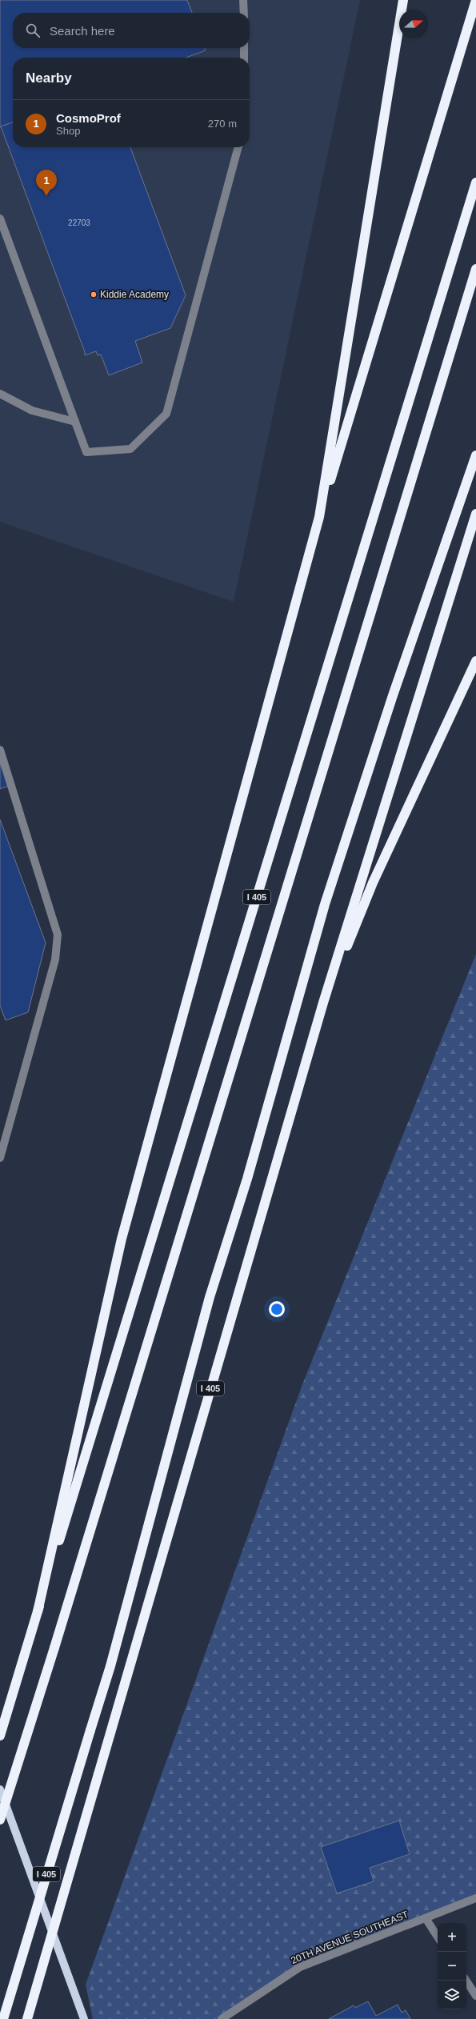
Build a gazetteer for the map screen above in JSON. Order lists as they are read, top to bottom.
{
  "streets": {
    "highway": ["I 405"],
    "street": ["20TH AVENUE SOUTHEAST"]
  },
  "places": ["Kiddie Academy"],
  "house_numbers": ["22703"],
  "north": "right",
  "page": {
    "search": "Search here",
    "heading": "Nearby",
    "list": [
      {
        "mark": "1",
        "name": "CosmoProf",
        "note": "Shop",
        "value": "270 m"
      }
    ],
    "pins": "1",
    "map_buttons": ["+", "−"]
  }
}
